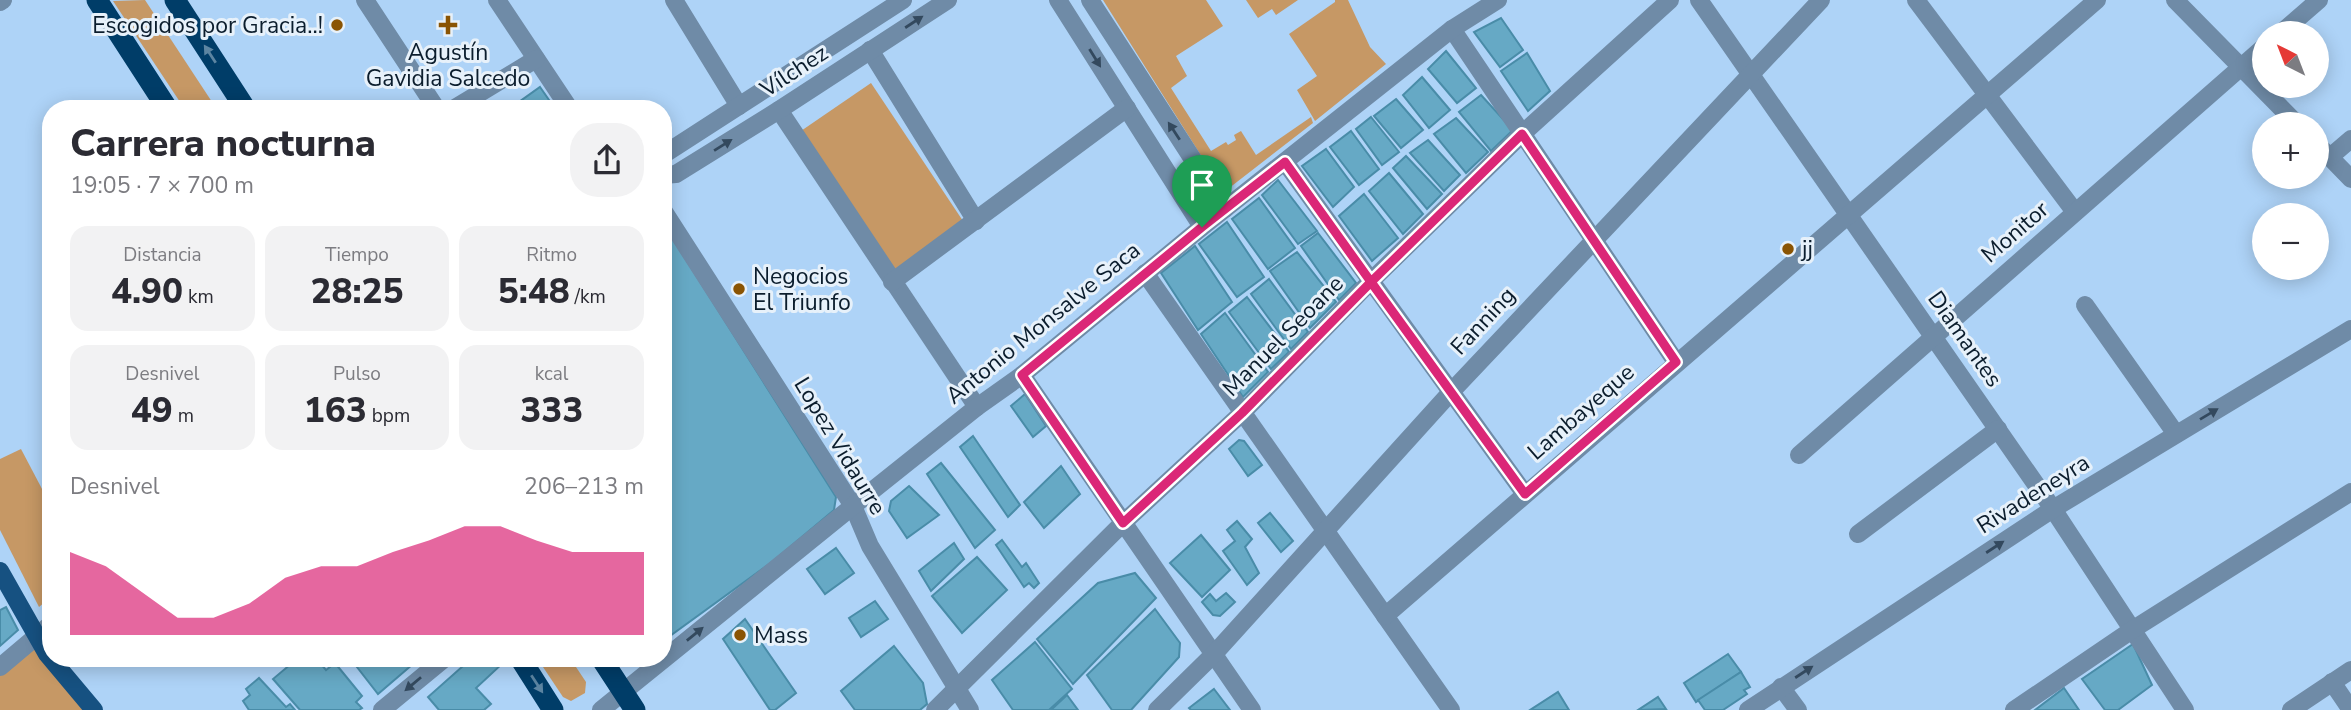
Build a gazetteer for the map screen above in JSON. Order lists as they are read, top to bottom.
{
  "streets": {
    "street": [
      "Vílchez",
      "Monitor",
      "Fanning",
      "Antonio Monsalve Saca",
      "Manuel Seoane",
      "Diamantes",
      "Lambayeque",
      "Lopez Vidaurre",
      "Rivadeneyra"
    ]
  },
  "crossings": [
    ["Monitor", "Diamantes"],
    ["Fanning", "Diamantes"],
    ["Antonio Monsalve Saca", "Lopez Vidaurre"],
    ["Manuel Seoane", "Lopez Vidaurre"],
    ["Diamantes", "Lambayeque"],
    ["Diamantes", "Rivadeneyra"]
  ],
  "places": {
    "other": [
      "Escogidos por Gracia..!",
      "jj",
      "Negocios El Triunfo",
      "Mass"
    ],
    "health": ["Agustín Gavidia Salcedo"]
  },
  "north": "top left",
  "page": {
    "map_buttons": ["+", "−"],
    "heading": ["Carrera nocturna", "19:05 · 7 × 700 m"],
    "stats": [
      ["Distancia", "4.90 km"],
      ["Tiempo", "28:25"],
      ["Ritmo", "5:48 /km"],
      ["Desnivel", "49 m"],
      ["Pulso", "163 bpm"],
      ["kcal", "333"]
    ],
    "chart": ["Desnivel", "206–213 m"]
  }
}
